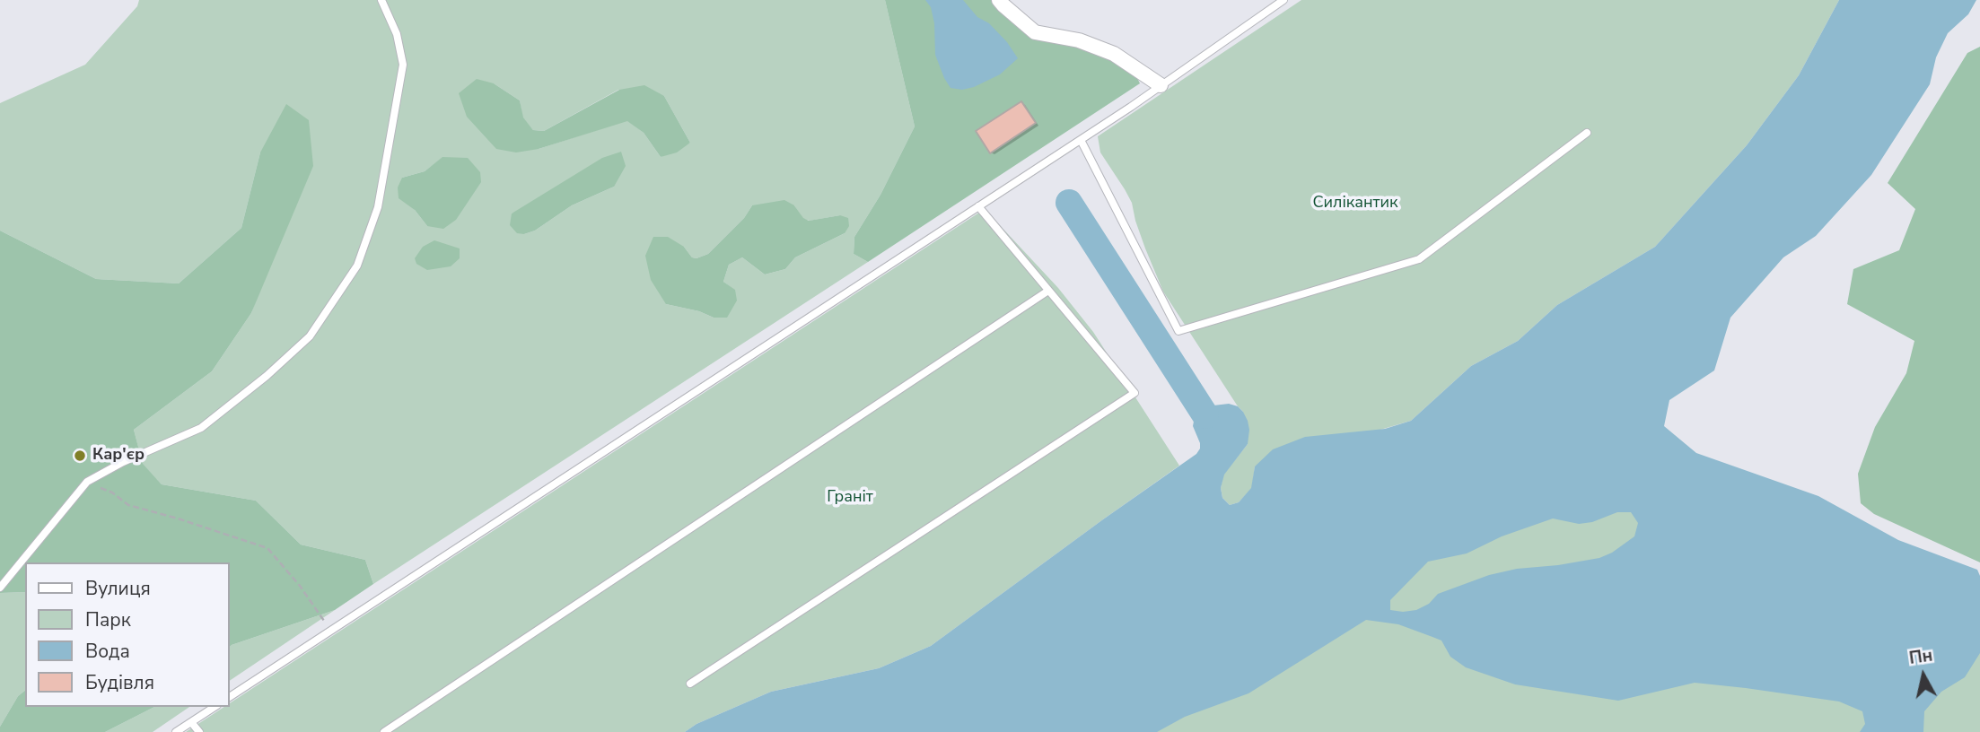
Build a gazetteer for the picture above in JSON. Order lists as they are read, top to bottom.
{
  "parks": ["Силікантик", "Граніт"],
  "places": ["Кар'єр"],
  "legend": [
    "Вулиця",
    "Парк",
    "Вода",
    "Будівля"
  ],
  "north": "top"
}
